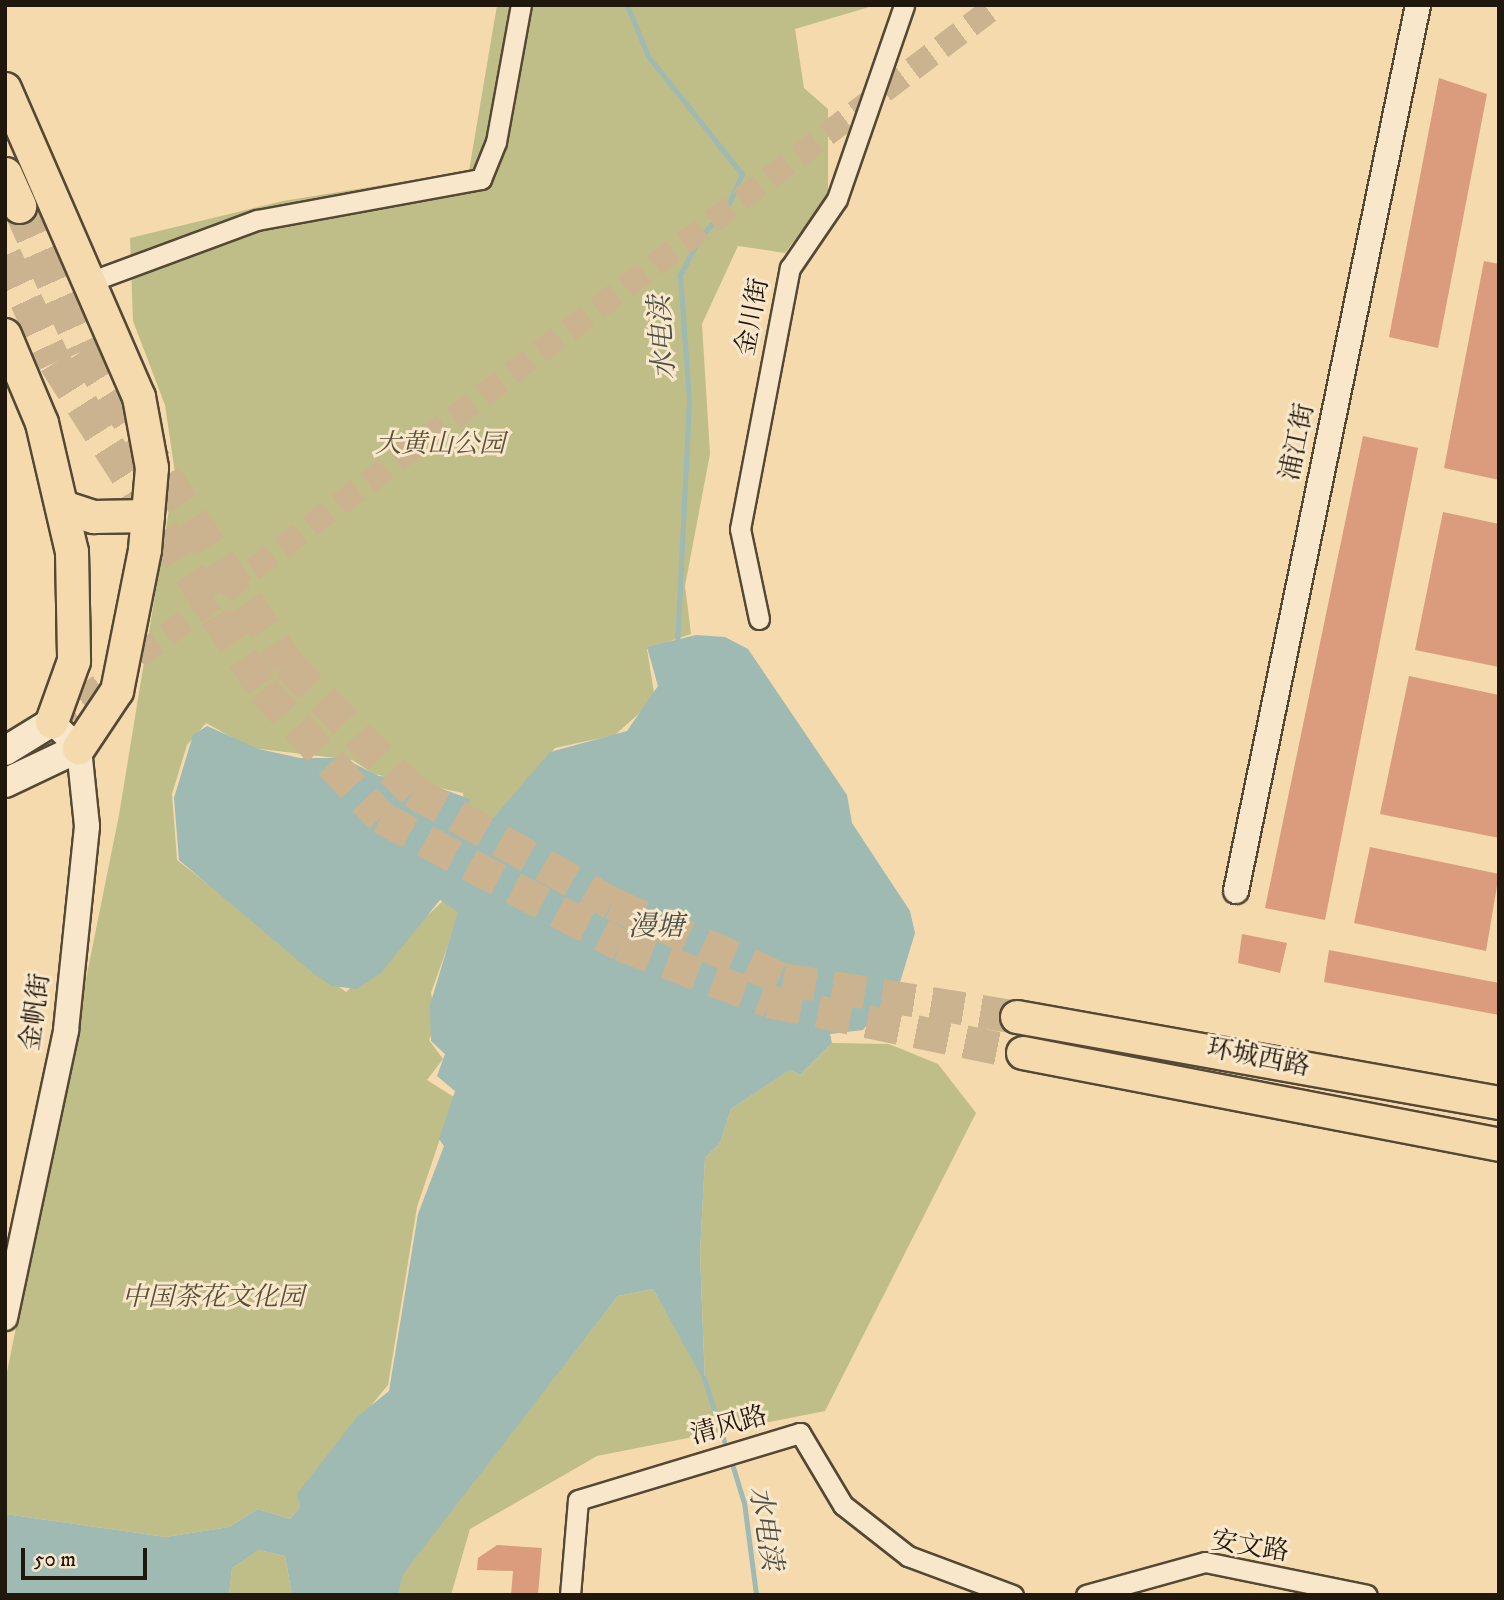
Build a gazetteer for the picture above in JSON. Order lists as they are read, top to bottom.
{
  "streets": {
    "main road": ["环城西路"],
    "street": [
      "金川街",
      "浦江街",
      "金帆街",
      "清风路",
      "安文路"
    ]
  },
  "water": ["水电渎", "漫塘"],
  "parks": ["大黄山公园", "中国茶花文化园"],
  "scale_bar": "50 m"
}
